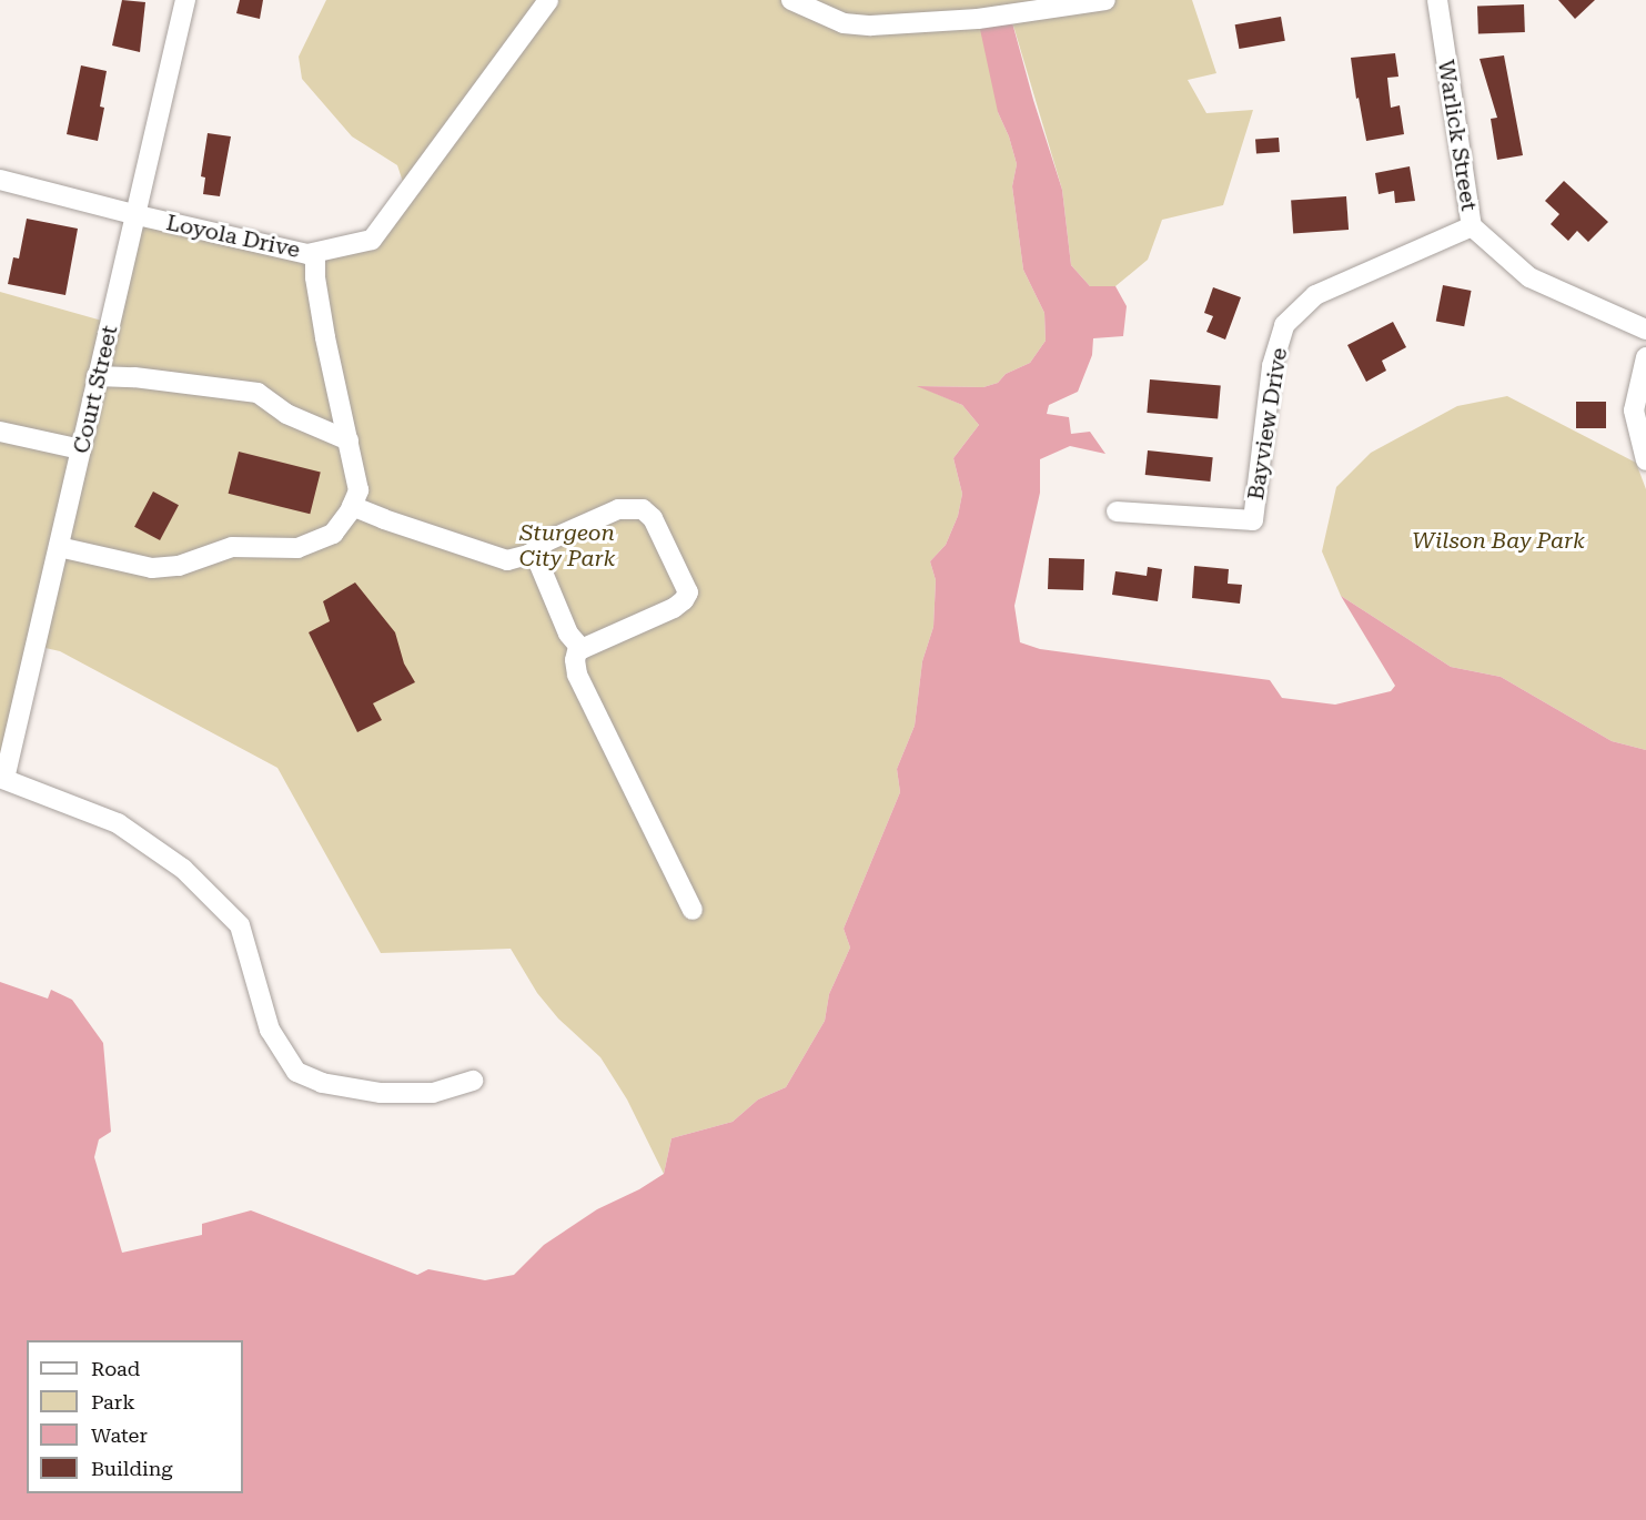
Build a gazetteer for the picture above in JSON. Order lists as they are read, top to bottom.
{
  "streets": {
    "street": [
      "Warlick Street",
      "Loyola Drive",
      "Court Street",
      "Bayview Drive"
    ]
  },
  "crossings": [
    ["Warlick Street", "Bayview Drive"],
    ["Loyola Drive", "Court Street"]
  ],
  "parks": ["Sturgeon City Park", "Wilson Bay Park"],
  "legend": [
    "Road",
    "Park",
    "Water",
    "Building"
  ]
}
